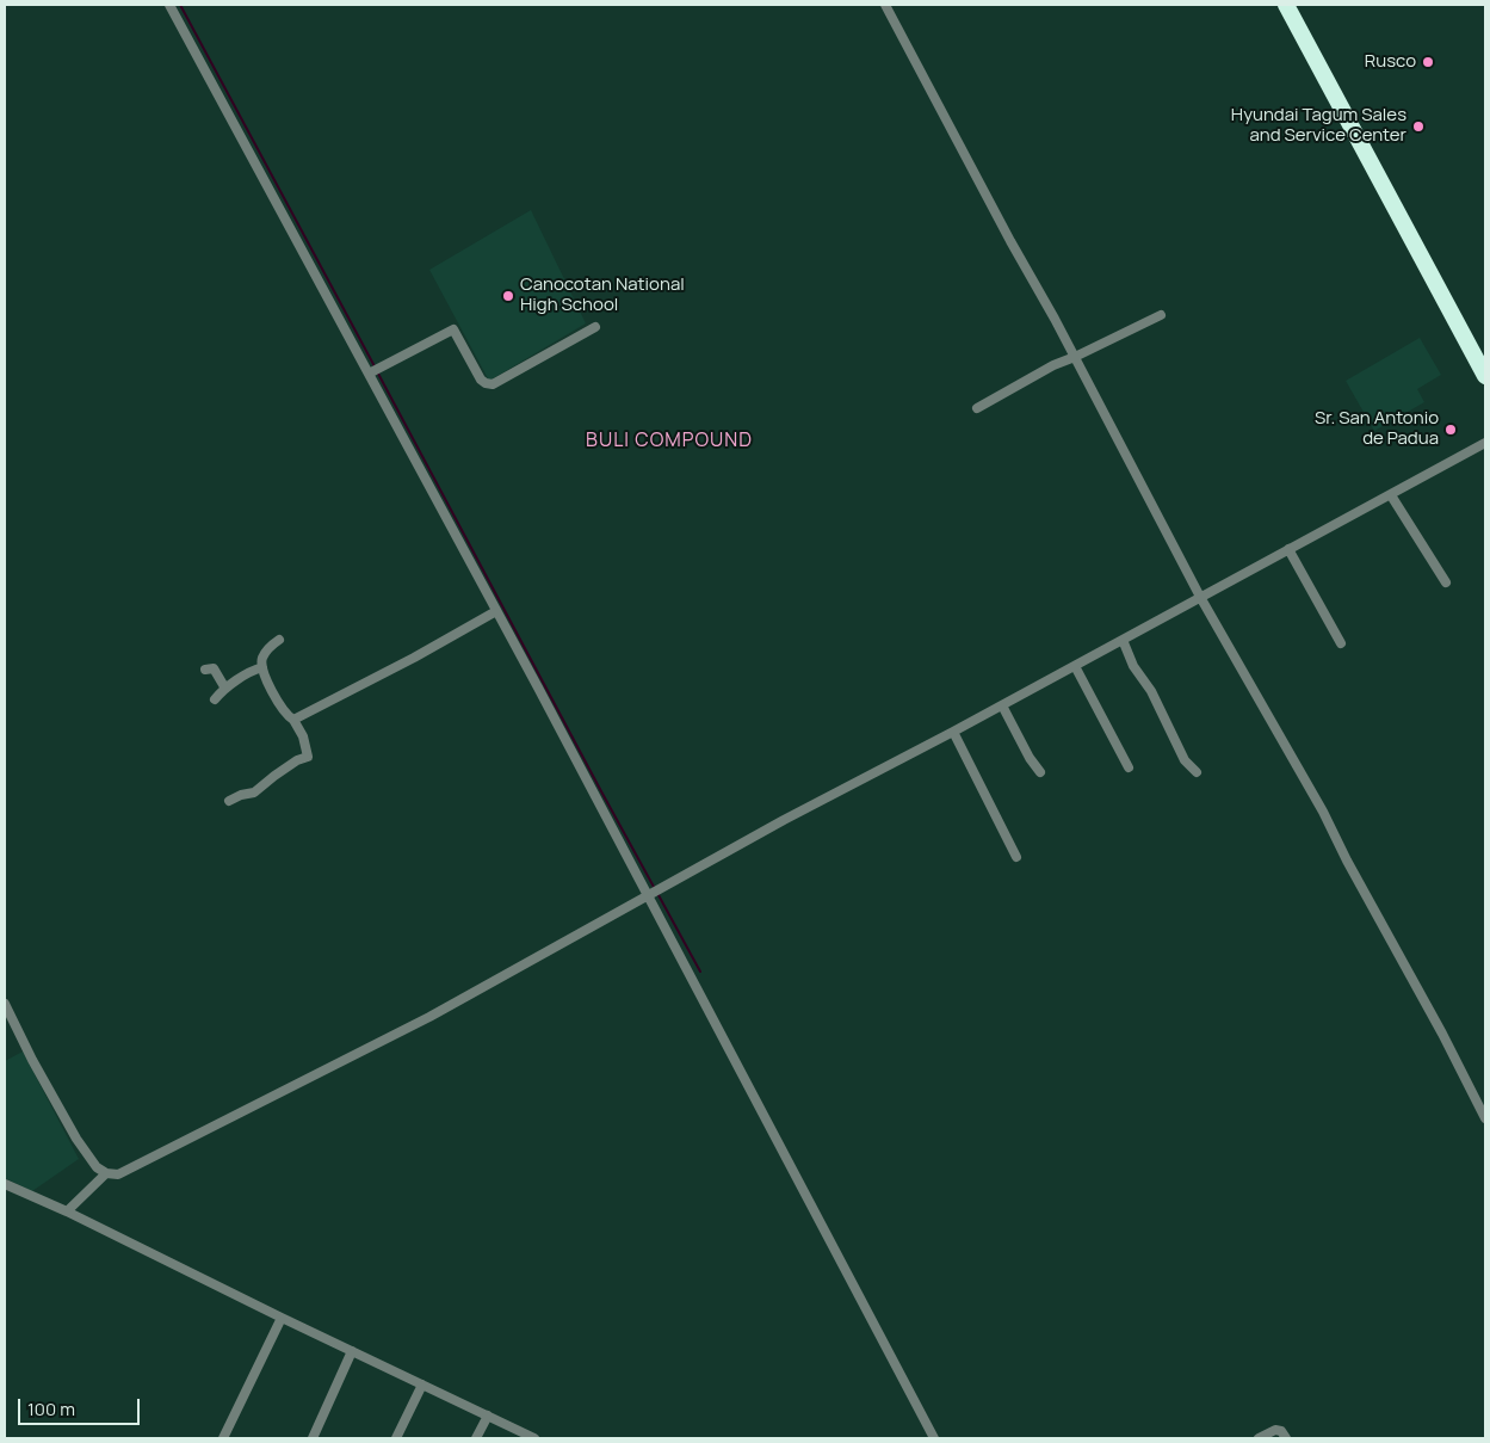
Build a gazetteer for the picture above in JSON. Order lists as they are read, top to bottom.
{
  "districts": ["BULI COMPOUND"],
  "places": [
    "Rusco",
    "Hyundai Tagum Sales and Service Center",
    "Canocotan National High School",
    "Sr. San Antonio de Padua"
  ],
  "scale_bar": "100 m"
}
